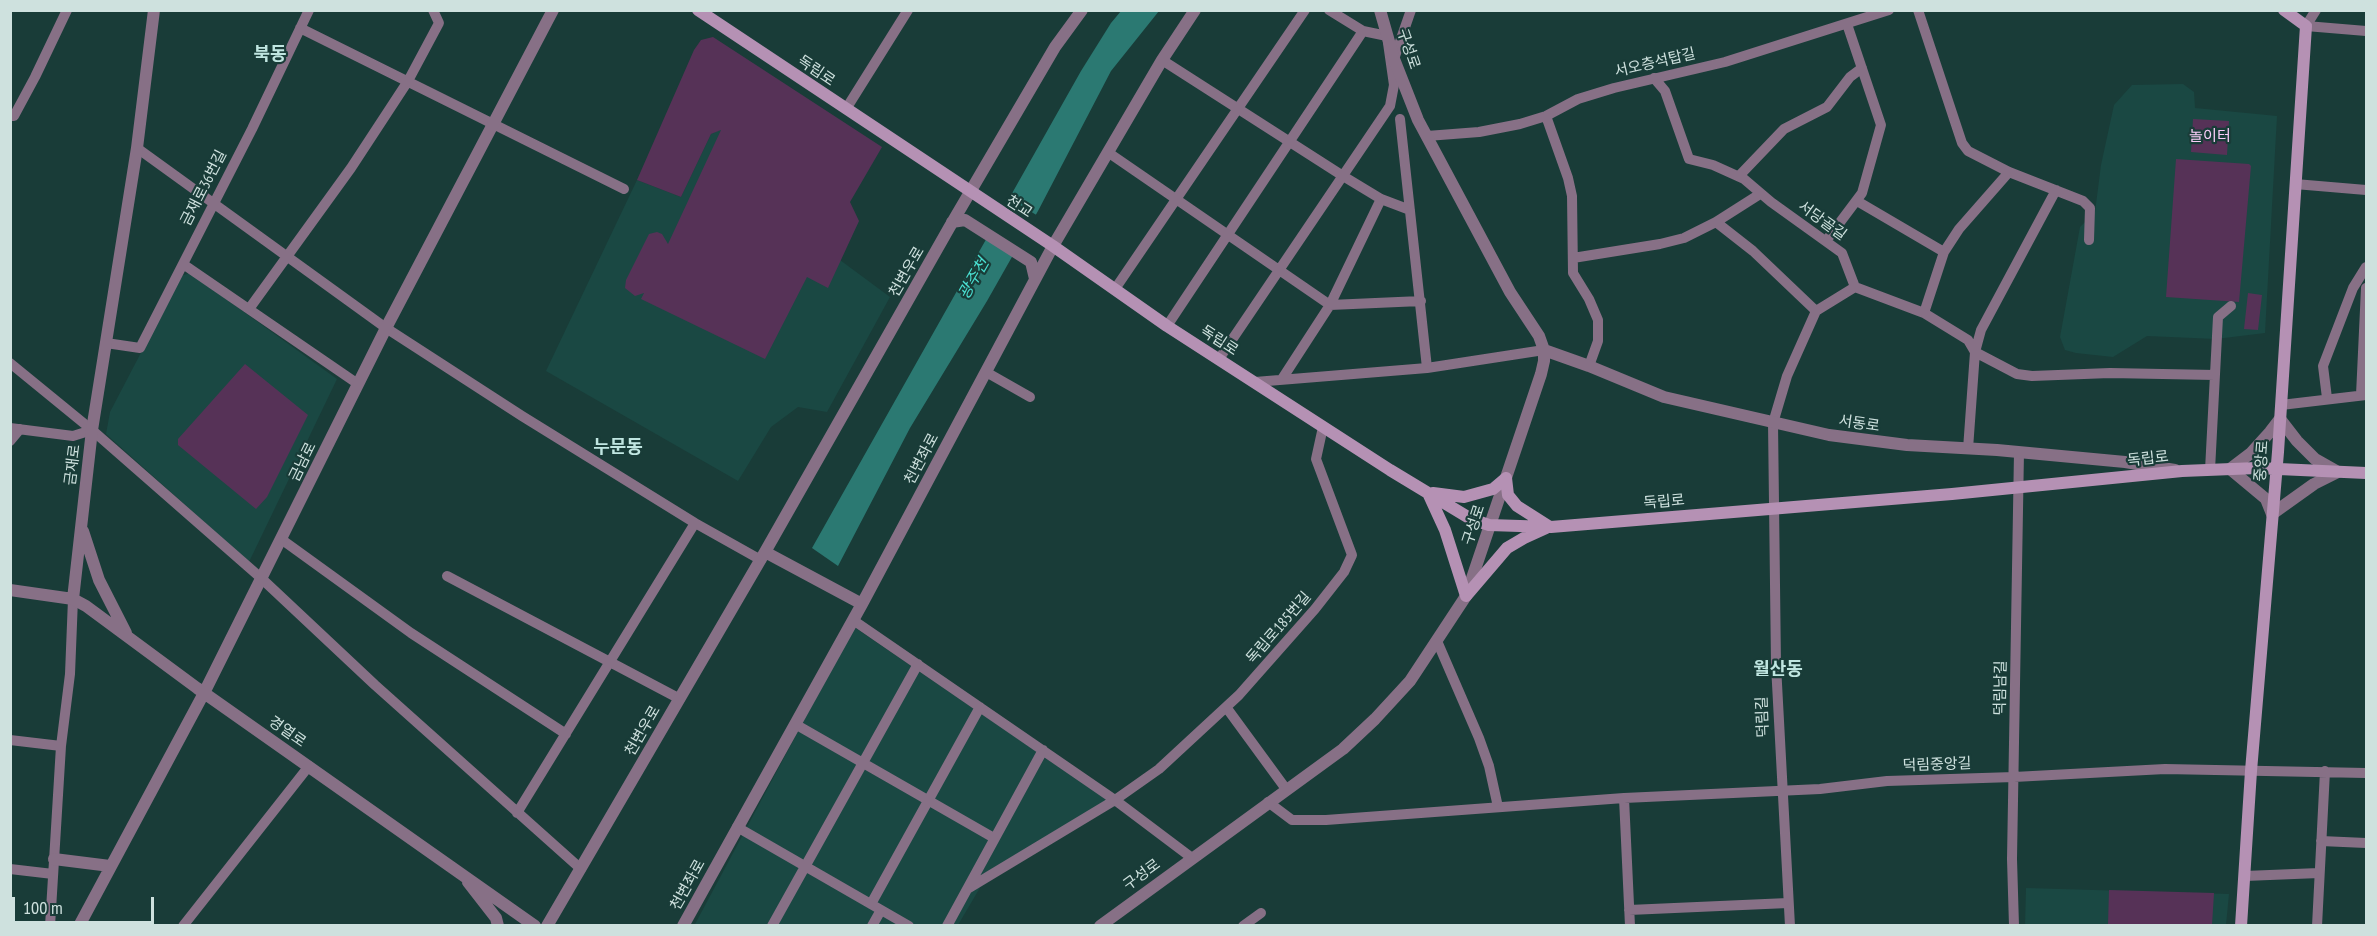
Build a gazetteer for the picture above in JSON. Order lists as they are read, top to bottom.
{
  "streets": {
    "main road": ["독립로", "천교", "중앙로"],
    "street": [
      "구성로",
      "서오층석탑길",
      "금재로36번길",
      "서당골길",
      "천변우로",
      "서동로",
      "천변좌로",
      "금남로",
      "금재로",
      "독립로185번길",
      "덕림남길",
      "덕림길",
      "경열로",
      "덕림중앙길"
    ]
  },
  "crossings": [
    ["구성로", "서오층석탑길"],
    ["구성로", "독립로"],
    ["구성로", "서동로"],
    ["구성로", "덕림중앙길"],
    ["서오층석탑길", "서당골길"],
    ["독립로", "천교"],
    ["독립로", "천변우로"],
    ["독립로", "서동로"],
    ["독립로", "천변좌로"],
    ["독립로", "중앙로"],
    ["독립로", "독립로185번길"],
    ["독립로", "덕림남길"],
    ["독립로", "덕림길"],
    ["금재로36번길", "금재로"],
    ["천교", "천변우로"],
    ["천교", "천변좌로"],
    ["서동로", "덕림남길"],
    ["서동로", "덕림길"],
    ["중앙로", "덕림중앙길"],
    ["금남로", "경열로"],
    ["금재로", "경열로"],
    ["덕림남길", "덕림중앙길"],
    ["덕림길", "덕림중앙길"]
  ],
  "districts": ["북동", "누문동", "월산동"],
  "water": ["광주천"],
  "parks": ["놀이터"],
  "scale_bar": "100 m"
}
